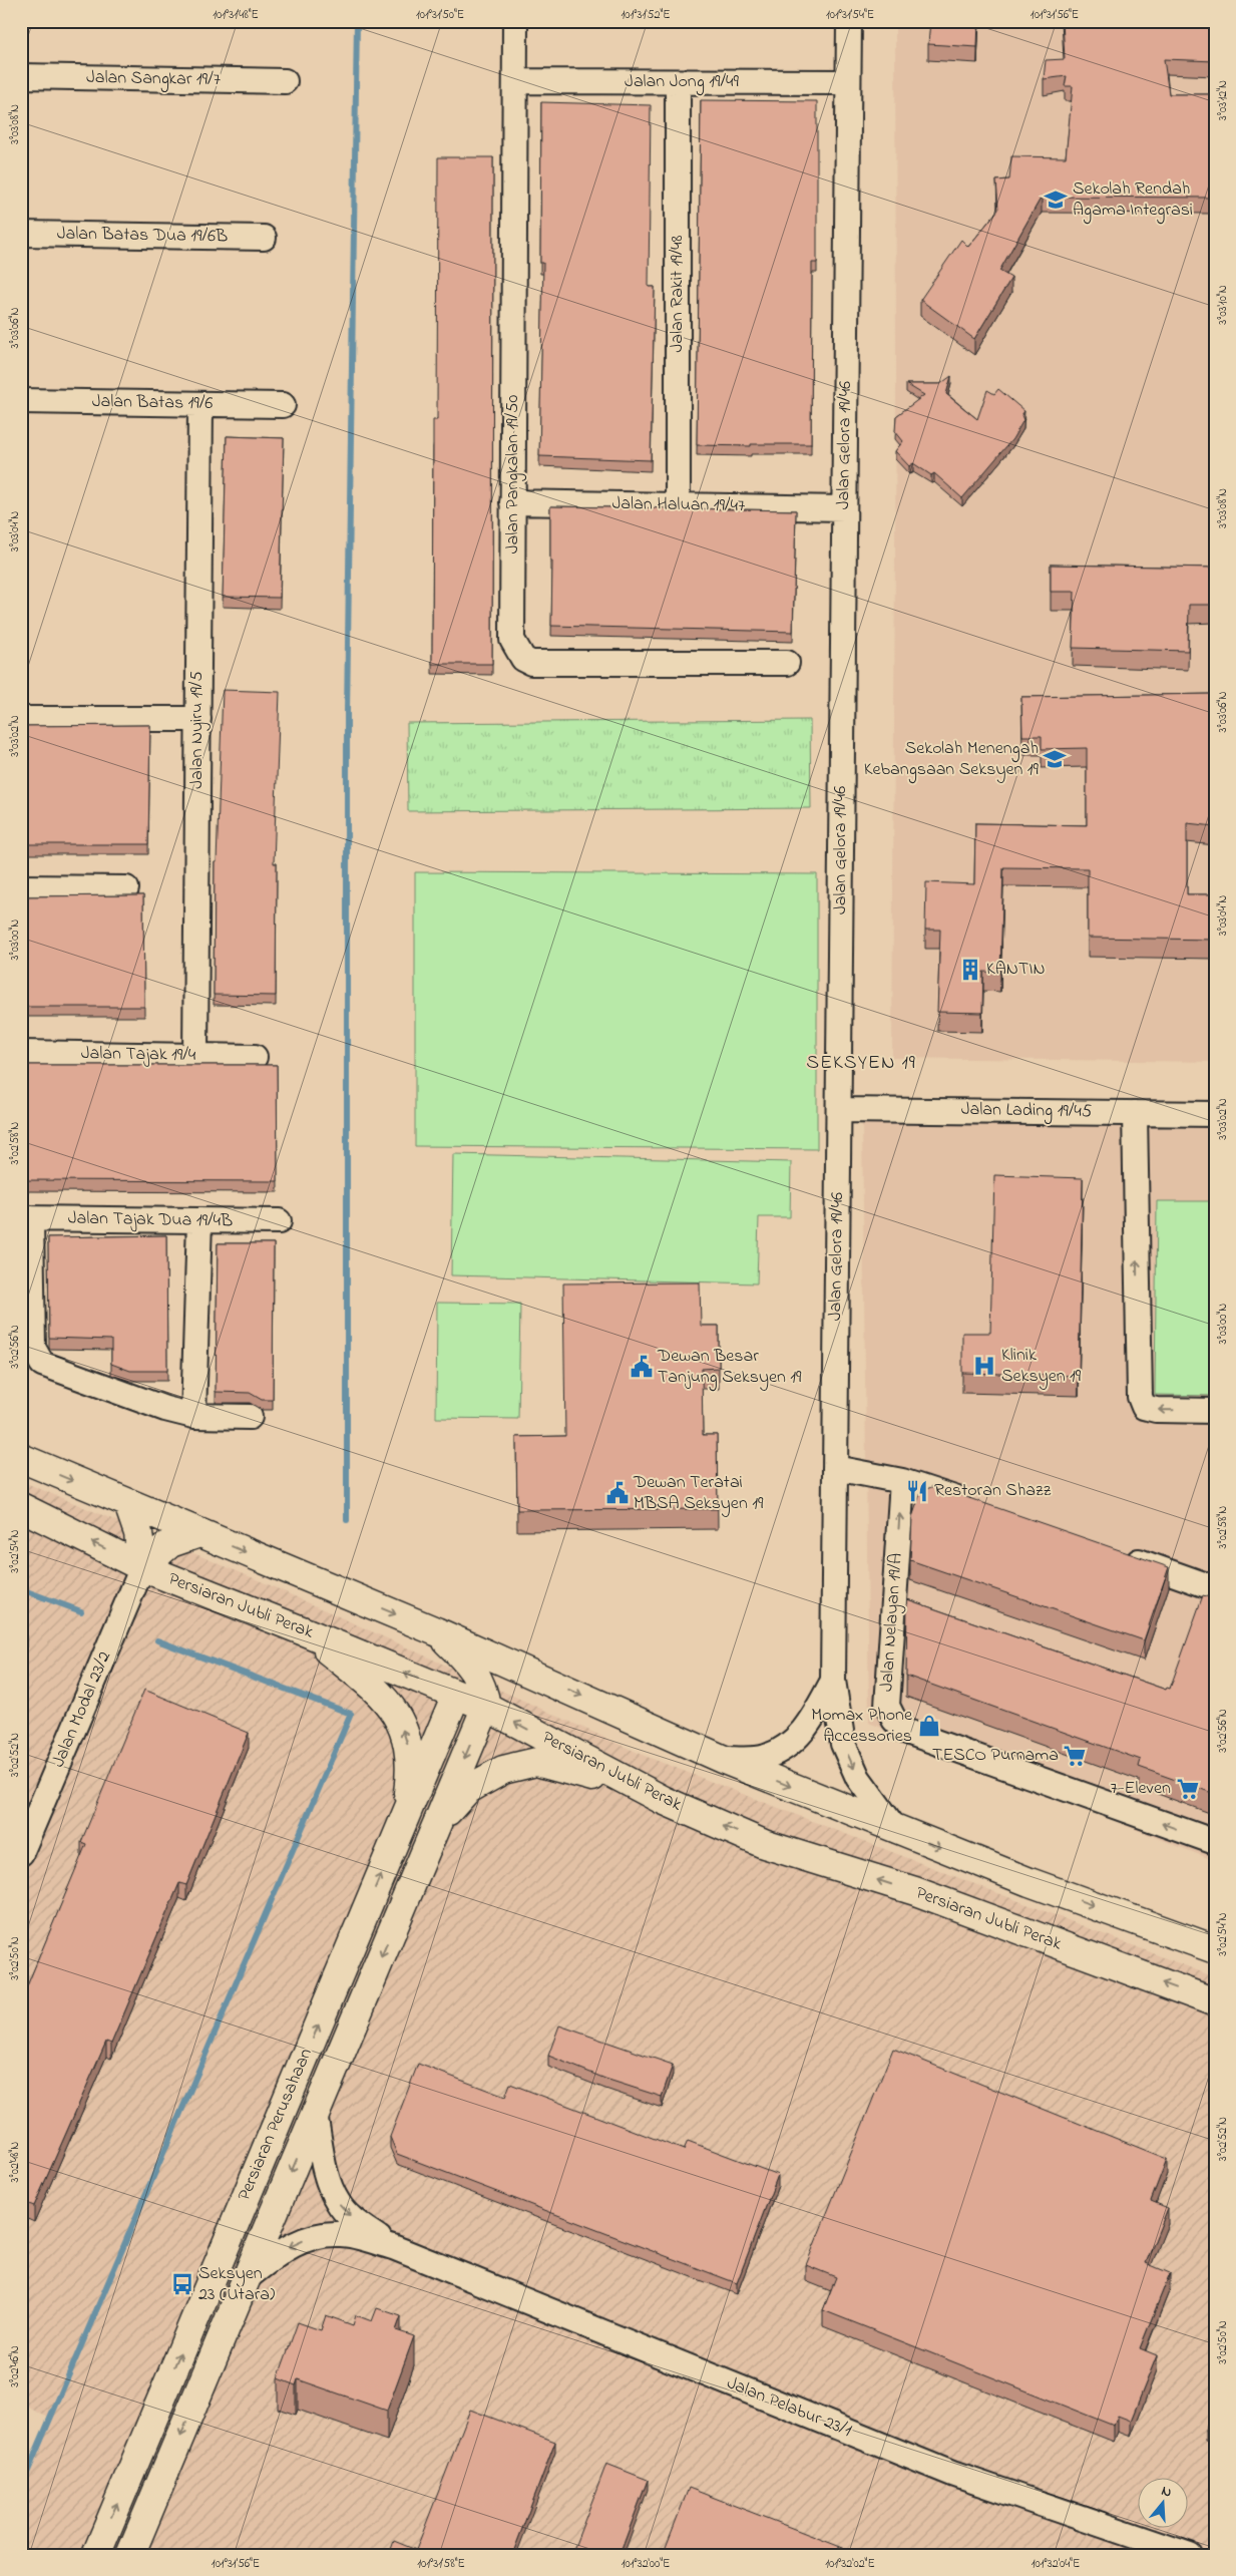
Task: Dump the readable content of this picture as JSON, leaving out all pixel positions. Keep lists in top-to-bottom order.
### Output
{
  "streets": {
    "main road": ["Persiaran Jubli Perak", "Persiaran Perusahaan"],
    "street": [
      "Jalan Sangkar 19/7",
      "Jalan Jong 19/49",
      "Jalan Batas Dua 19/6B",
      "Jalan Rakit 19/48",
      "Jalan Batas 19/6",
      "Jalan Gelora 19/46",
      "Jalan Pangkalan 19/50",
      "Jalan Haluan 19/47",
      "Jalan Nyiru 19/5",
      "Jalan Tajak 19/4",
      "Jalan Lading 19/45",
      "Jalan Tajak Dua 19/4B",
      "Jalan Nelayan 19/A",
      "Jalan Modal 23/2",
      "Jalan Pelabur 23/1"
    ]
  },
  "crossings": [
    ["Jalan Jong 19/49", "Jalan Rakit 19/48"],
    ["Jalan Jong 19/49", "Jalan Gelora 19/46"],
    ["Jalan Jong 19/49", "Jalan Pangkalan 19/50"],
    ["Jalan Rakit 19/48", "Jalan Haluan 19/47"],
    ["Jalan Batas 19/6", "Jalan Nyiru 19/5"],
    ["Jalan Gelora 19/46", "Jalan Haluan 19/47"],
    ["Jalan Gelora 19/46", "Jalan Lading 19/45"],
    ["Jalan Pangkalan 19/50", "Jalan Haluan 19/47"],
    ["Jalan Nyiru 19/5", "Jalan Tajak 19/4"],
    ["Persiaran Jubli Perak", "Jalan Modal 23/2"],
    ["Persiaran Jubli Perak", "Persiaran Perusahaan"],
    ["Persiaran Perusahaan", "Jalan Pelabur 23/1"]
  ],
  "one_way": ["Jalan Nelayan 19/A"],
  "districts": ["SEKSYEN 19"],
  "places": {
    "school or university": ["Sekolah Rendah Agama Integrasi", "Sekolah Menengah Kebangsaan Seksyen 19"],
    "building": ["KANTIN"],
    "hospital": ["Klinik Seksyen 19"],
    "public building": ["Dewan Besar Tanjung Seksyen 19", "Dewan Teratai MBSA Seksyen 19"],
    "restaurant": ["Restoran Shazz"],
    "shop": ["Momax Phone Accessories"],
    "supermarket": ["TESCO Purnama", "7-Eleven"],
    "bus stop": ["Seksyen 23 (Utara)"]
  },
  "north": "top",
  "coordinates": [
    "101°31'48\"E",
    "101°31'50\"E",
    "101°31'52\"E",
    "101°31'54\"E",
    "101°31'56\"E",
    "3°03'12\"N",
    "3°03'08\"N",
    "3°03'10\"N",
    "3°03'06\"N",
    "3°03'04\"N",
    "3°03'02\"N",
    "3°03'00\"N",
    "3°02'58\"N",
    "3°02'56\"N",
    "3°02'54\"N",
    "3°02'52\"N",
    "3°02'50\"N",
    "3°02'48\"N",
    "3°02'46\"N",
    "101°31'58\"E",
    "101°32'00\"E",
    "101°32'02\"E",
    "101°32'04\"E"
  ]
}
